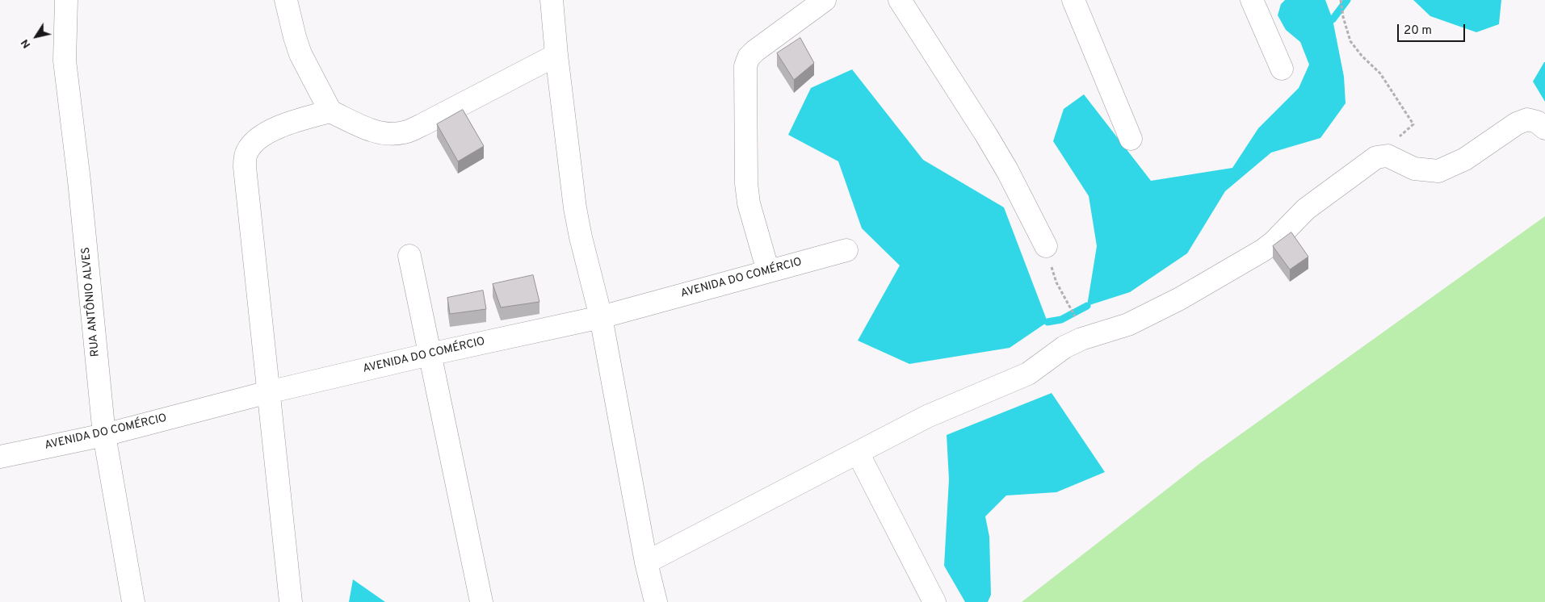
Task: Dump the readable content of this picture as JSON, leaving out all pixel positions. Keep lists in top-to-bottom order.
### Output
{
  "streets": {
    "street": ["AVENIDA DO COMÉRCIO", "RUA ANTÔNIO ALVES"]
  },
  "crossings": [
    ["AVENIDA DO COMÉRCIO", "RUA ANTÔNIO ALVES"]
  ],
  "scale_bar": "20 m",
  "north": "bottom left"
}
